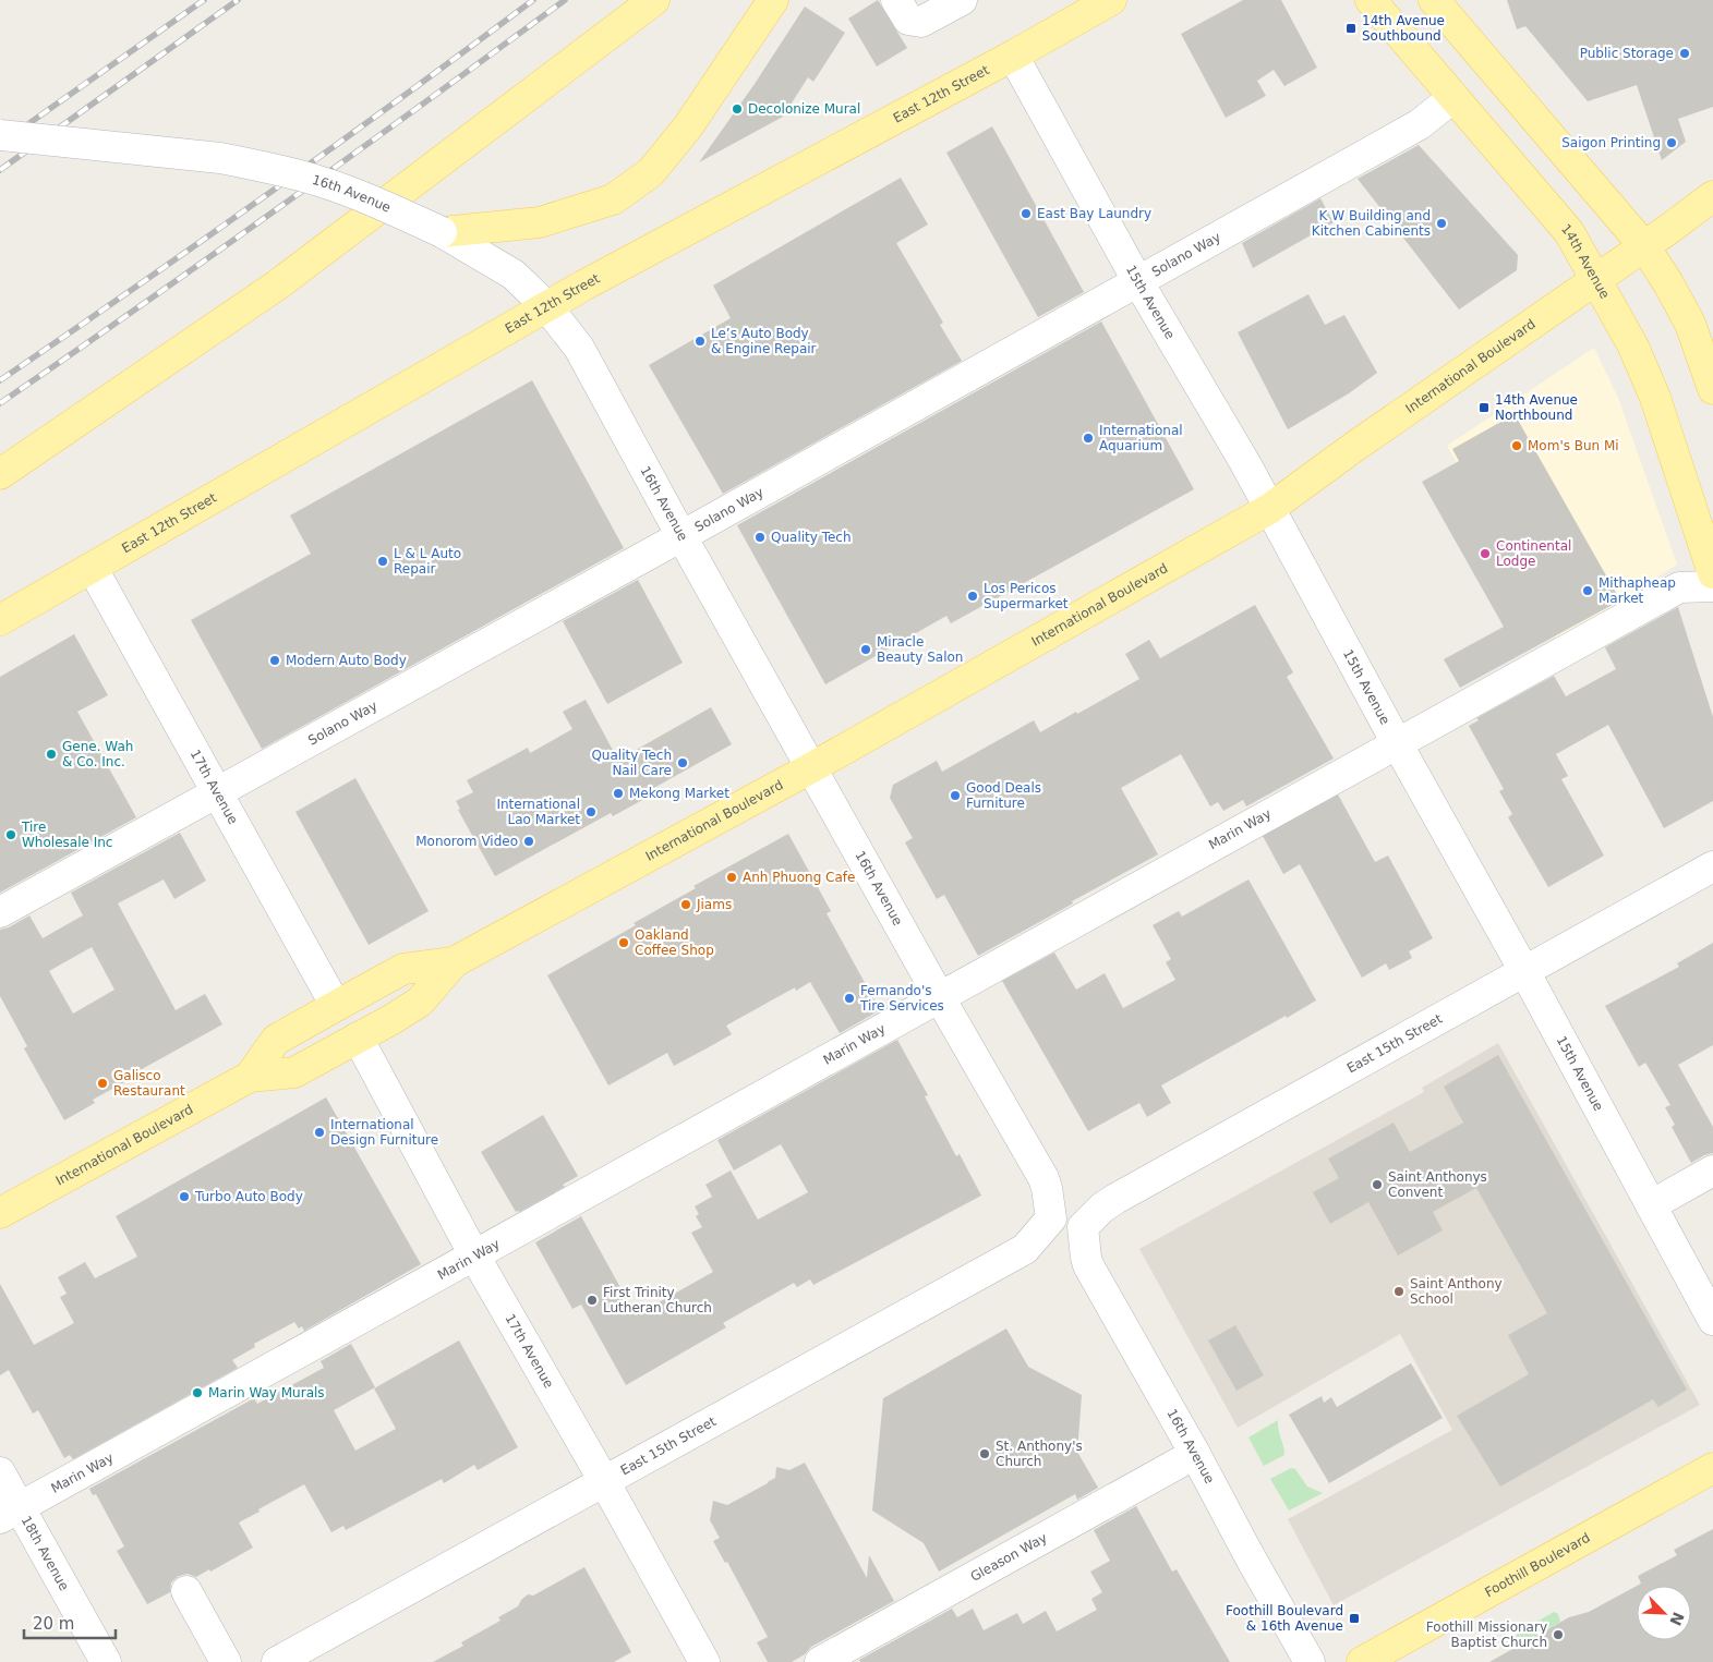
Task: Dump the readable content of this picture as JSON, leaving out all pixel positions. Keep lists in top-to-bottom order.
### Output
{
  "streets": {
    "main road": [
      "East 12th Street",
      "14th Avenue",
      "International Boulevard",
      "Foothill Boulevard"
    ],
    "street": [
      "16th Avenue",
      "Solano Way",
      "15th Avenue",
      "17th Avenue",
      "Marin Way",
      "East 15th Street",
      "18th Avenue",
      "Gleason Way"
    ]
  },
  "crossings": [
    ["East 12th Street", "16th Avenue"],
    ["East 12th Street", "15th Avenue"],
    ["East 12th Street", "17th Avenue"],
    ["16th Avenue", "Solano Way"],
    ["16th Avenue", "International Boulevard"],
    ["16th Avenue", "Marin Way"],
    ["16th Avenue", "East 15th Street"],
    ["16th Avenue", "Gleason Way"],
    ["Solano Way", "14th Avenue"],
    ["Solano Way", "15th Avenue"],
    ["Solano Way", "17th Avenue"],
    ["14th Avenue", "International Boulevard"],
    ["15th Avenue", "International Boulevard"],
    ["15th Avenue", "Marin Way"],
    ["15th Avenue", "East 15th Street"],
    ["International Boulevard", "17th Avenue"],
    ["17th Avenue", "Marin Way"],
    ["17th Avenue", "East 15th Street"],
    ["Marin Way", "18th Avenue"]
  ],
  "places": {
    "transit": ["14th Avenue Southbound", "14th Avenue Northbound", "Foothill Boulevard & 16th Avenue"],
    "other": [
      "Public Storage",
      "Decolonize Mural",
      "Saigon Printing",
      "East Bay Laundry",
      "K W Building and Kitchen Cabinents",
      "Le’s Auto Body & Engine Repair",
      "International Aquarium",
      "Mom's Bun Mi",
      "Quality Tech",
      "Continental Lodge",
      "L & L Auto Repair",
      "Mithapheap Market",
      "Los Pericos Supermarket",
      "Miracle Beauty Salon",
      "Modern Auto Body",
      "Gene. Wah & Co. Inc.",
      "Quality Tech Nail Care",
      "Mekong Market",
      "Good Deals Furniture",
      "International Lao Market",
      "Tire Wholesale Inc",
      "Monorom Video",
      "Anh Phuong Cafe",
      "Jiams",
      "Oakland Coffee Shop",
      "Fernando's Tire Services",
      "Galisco Restaurant",
      "International Design Furniture",
      "Saint Anthonys Convent",
      "Turbo Auto Body",
      "Saint Anthony School",
      "First Trinity Lutheran Church",
      "Marin Way Murals",
      "St. Anthony's Church",
      "Foothill Missionary Baptist Church"
    ]
  },
  "scale_bar": "20 m",
  "north": "bottom right"
}
